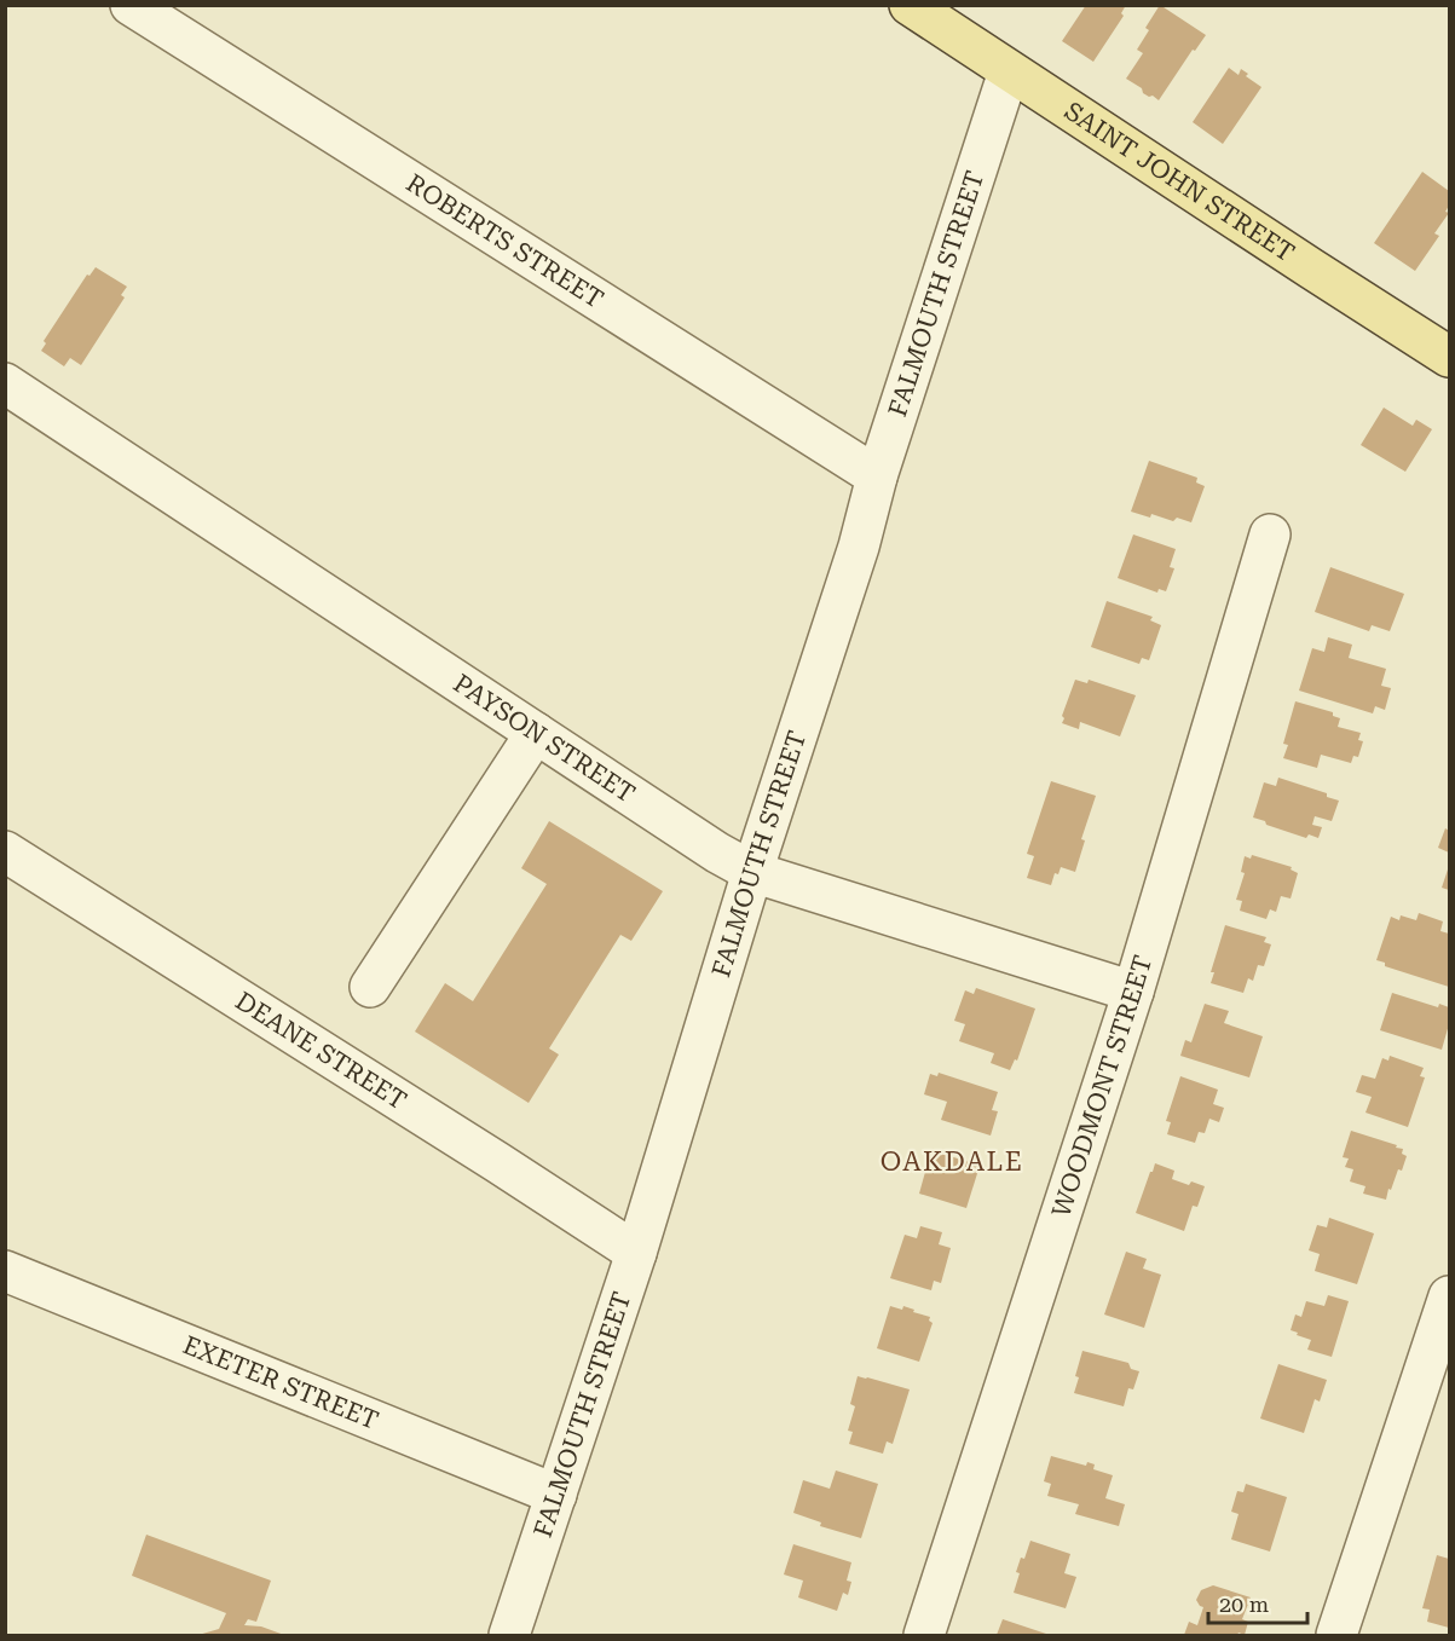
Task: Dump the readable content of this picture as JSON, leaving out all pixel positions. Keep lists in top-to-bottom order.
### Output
{
  "streets": {
    "main road": ["SAINT JOHN STREET"],
    "street": [
      "ROBERTS STREET",
      "FALMOUTH STREET",
      "PAYSON STREET",
      "DEANE STREET",
      "WOODMONT STREET",
      "EXETER STREET"
    ]
  },
  "crossings": [
    ["SAINT JOHN STREET", "FALMOUTH STREET"],
    ["ROBERTS STREET", "FALMOUTH STREET"],
    ["FALMOUTH STREET", "PAYSON STREET"],
    ["FALMOUTH STREET", "DEANE STREET"],
    ["FALMOUTH STREET", "EXETER STREET"],
    ["PAYSON STREET", "WOODMONT STREET"]
  ],
  "districts": ["OAKDALE"],
  "scale_bar": "20 m"
}
